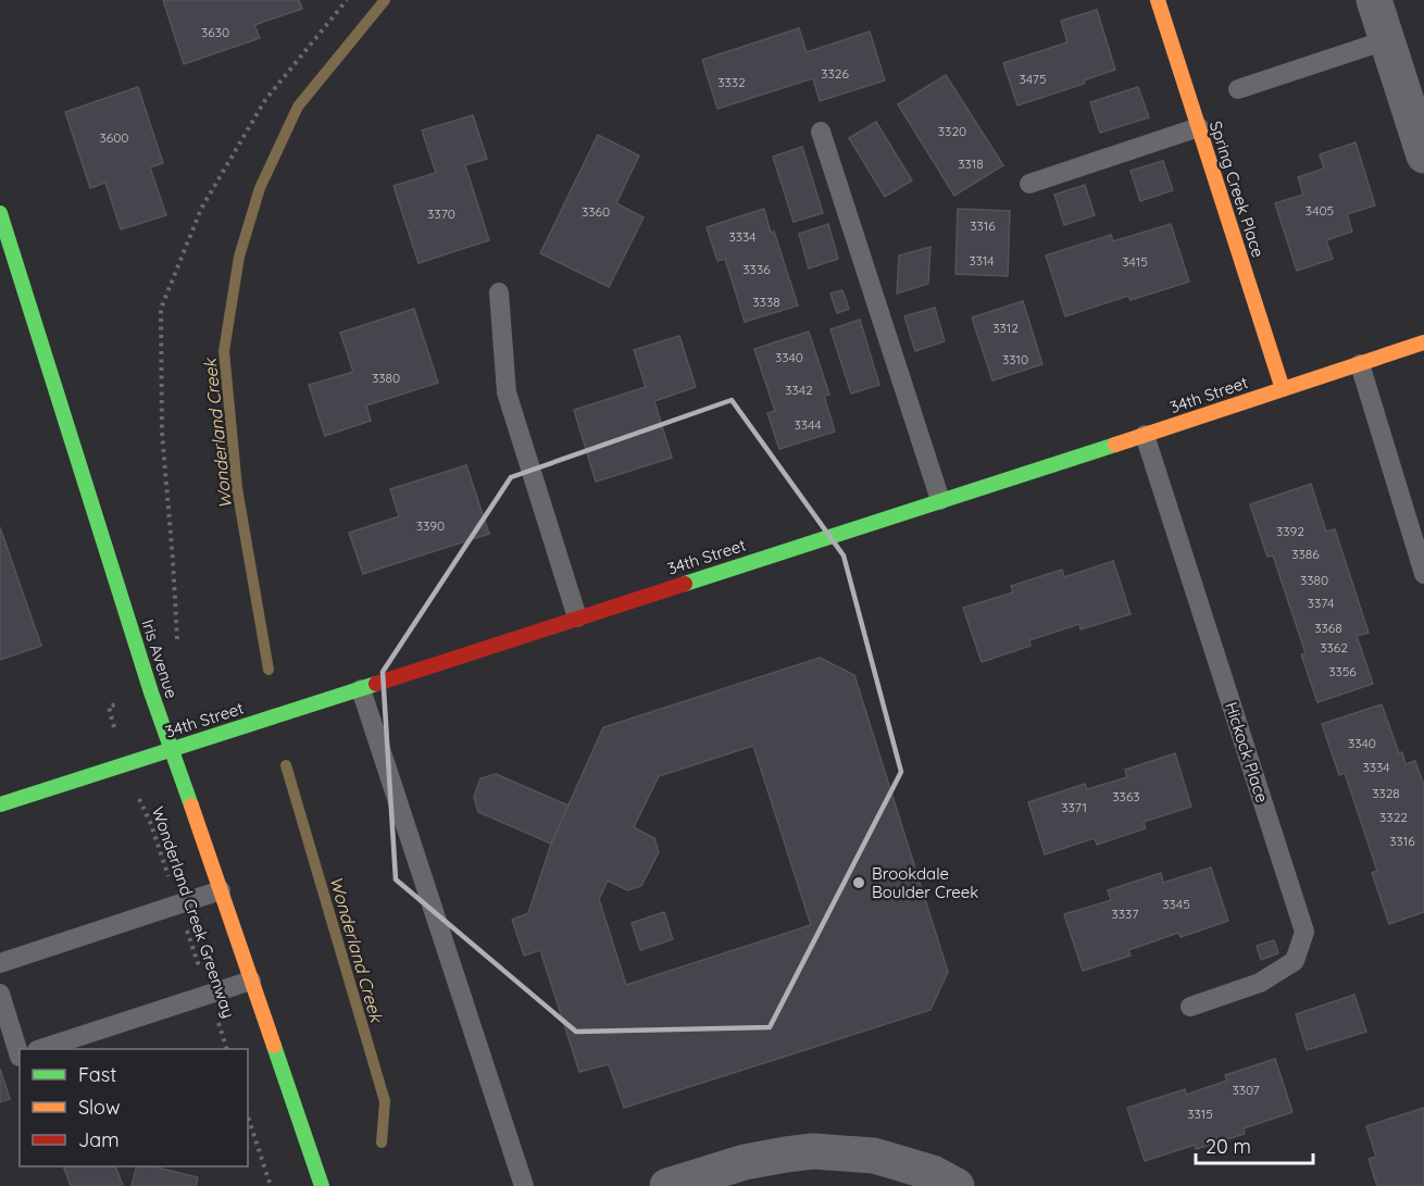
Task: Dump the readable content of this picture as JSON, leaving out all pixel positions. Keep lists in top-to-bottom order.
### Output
{
  "streets": {
    "street": ["Spring Creek Place", "34th Street", "Iris Avenue"],
    "lane": ["Hickock Place"],
    "path": ["Wonderland Creek Greenway"]
  },
  "crossings": [
    ["Spring Creek Place", "34th Street"],
    ["34th Street", "Iris Avenue"],
    ["34th Street", "Hickock Place"],
    ["34th Street", "Wonderland Creek Greenway"],
    ["Iris Avenue", "Wonderland Creek Greenway"]
  ],
  "water": ["Wonderland Creek"],
  "places": ["Brookdale Boulder Creek"],
  "house_numbers": [
    "3630",
    "3326",
    "3475",
    "3332",
    "3320",
    "3600",
    "3318",
    "3405",
    "3360",
    "3370",
    "3316",
    "3334",
    "3314",
    "3415",
    "3336",
    "3338",
    "3312",
    "3340",
    "3310",
    "3380",
    "3342",
    "3344",
    "3390",
    "3392",
    "3386",
    "3380",
    "3374",
    "3368",
    "3362",
    "3356",
    "3340",
    "3334",
    "3328",
    "3363",
    "3371",
    "3322",
    "3316",
    "3345",
    "3337",
    "3307",
    "3315"
  ],
  "legend": ["Fast", "Slow", "Jam"],
  "scale_bar": "20 m"
}
